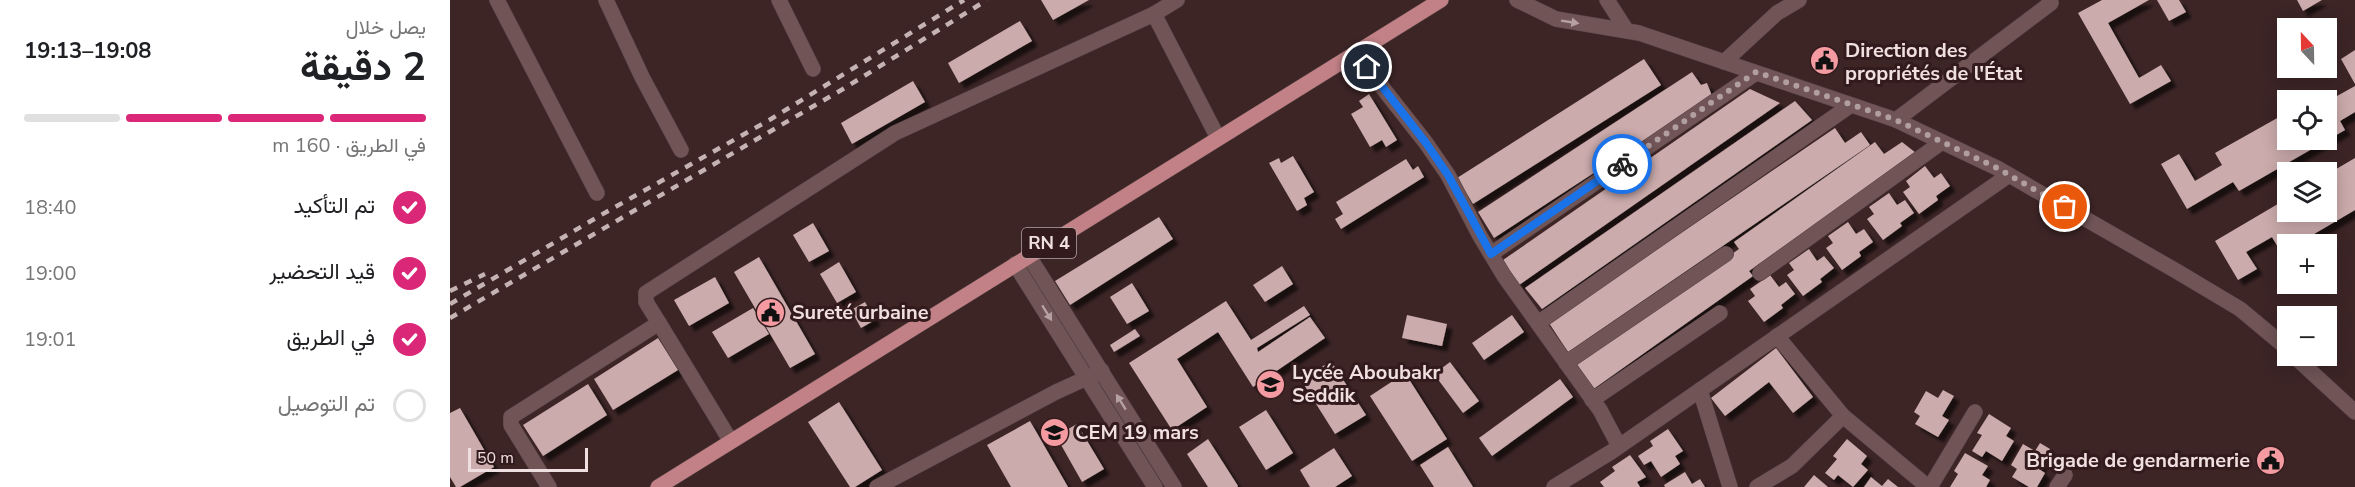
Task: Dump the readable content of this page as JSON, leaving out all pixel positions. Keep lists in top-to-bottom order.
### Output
{
  "streets": {
    "main road": ["RN 4"]
  },
  "places": {
    "public building": ["Direction des propriétés de l'État", "Sureté urbaine", "Brigade de gendarmerie"],
    "school or university": ["Lycée Aboubakr Seddik", "CEM 19 mars"]
  },
  "scale_bar": "50 m",
  "north": "top",
  "page": {
    "heading": ["2 دقيقة", "يصل خلال", "19:08–19:13"],
    "map_buttons": ["+", "−"],
    "bar": "في الطريق · 160 m",
    "list": [
      ["تم التأكيد", "18:40"],
      ["قيد التحضير", "19:00"],
      ["في الطريق", "19:01"],
      "تم التوصيل"
    ],
    "scale": "50 m"
  }
}
